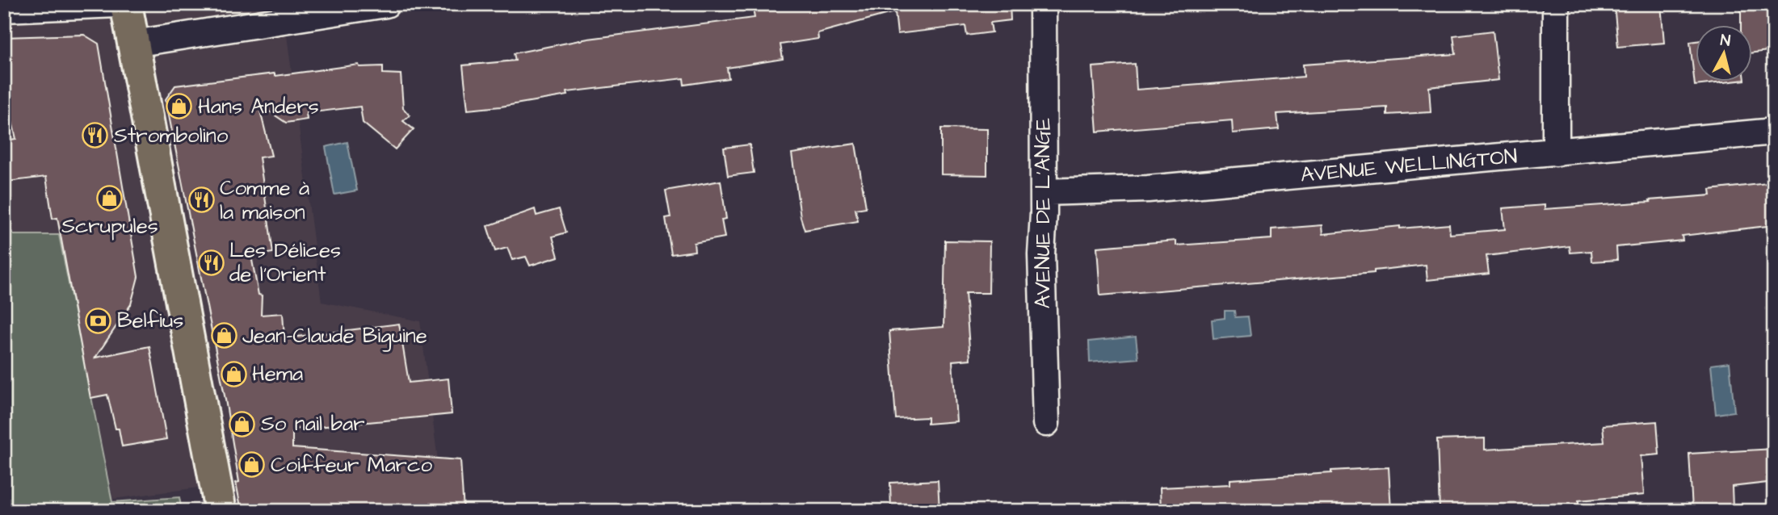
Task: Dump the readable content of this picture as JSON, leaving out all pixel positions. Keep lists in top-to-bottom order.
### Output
{
  "streets": {
    "street": ["AVENUE WELLINGTON", "AVENUE DE L'ANGE"]
  },
  "crossings": [
    ["AVENUE WELLINGTON", "AVENUE DE L'ANGE"]
  ],
  "places": {
    "shop": [
      "Hans Anders",
      "Scrupules",
      "Jean-Claude Biguine",
      "Hema",
      "So nail bar",
      "Coiffeur Marco"
    ],
    "restaurant": ["Strombolino", "Comme à la maison", "Les Délices de l'Orient"],
    "bank": ["Belfius"]
  },
  "north": "top"
}
